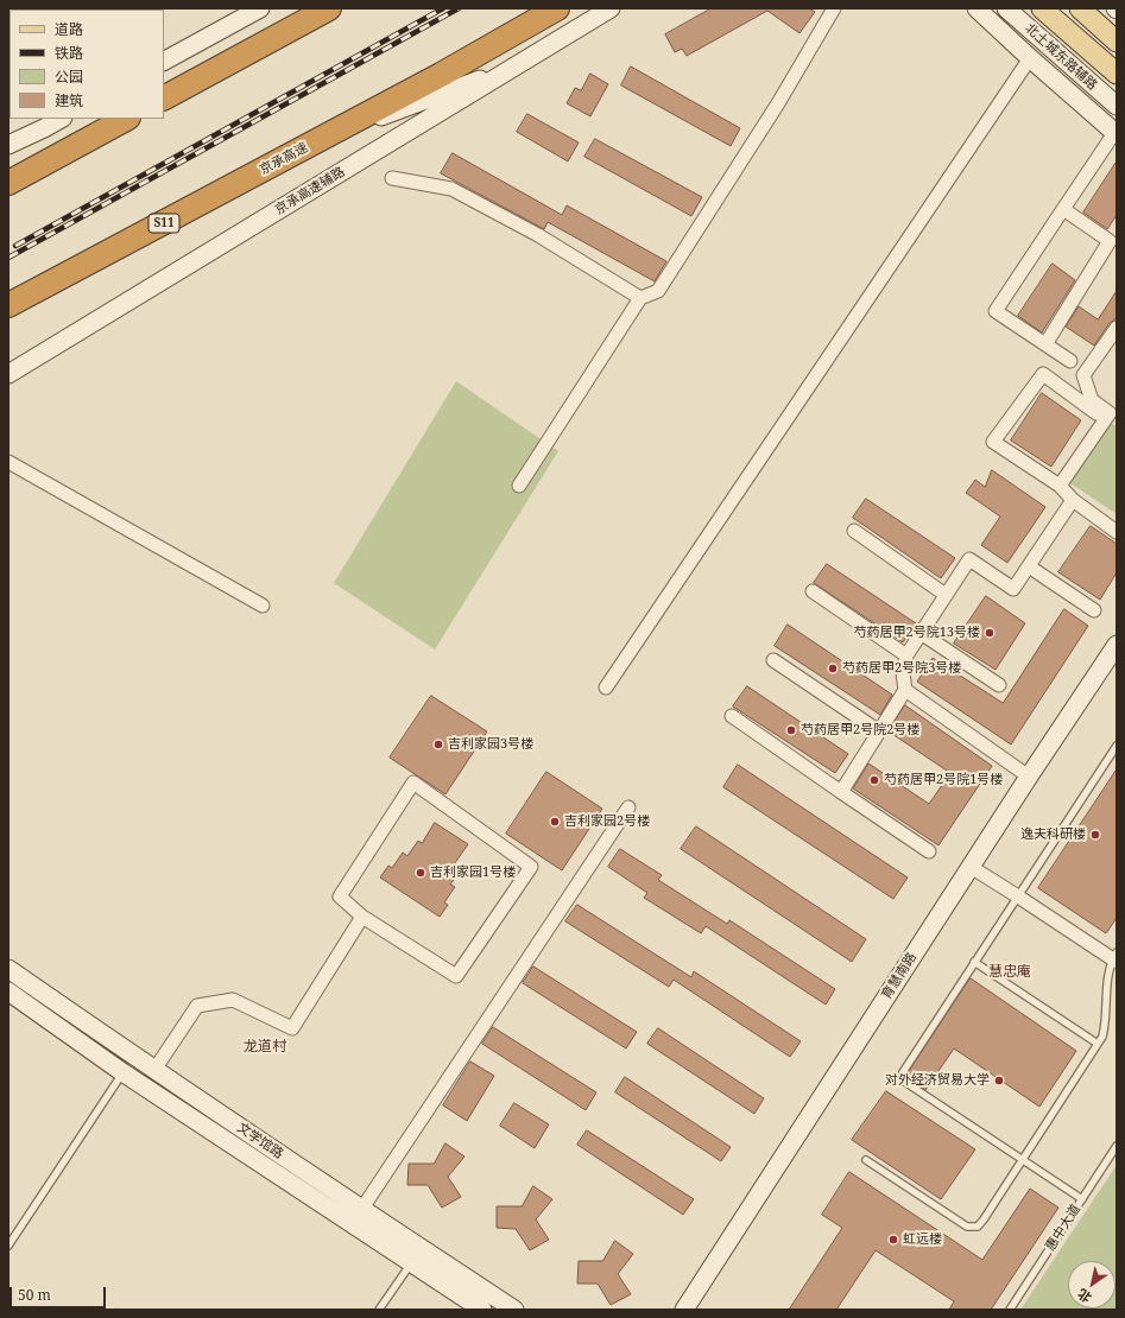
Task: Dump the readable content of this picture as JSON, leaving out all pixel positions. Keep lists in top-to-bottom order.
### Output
{
  "streets": {
    "highway": ["京承高速", "S11"],
    "street": [
      "北土城东路辅路",
      "京承高速辅路",
      "育慧南路",
      "文学馆路"
    ],
    "lane": ["惠中大道"]
  },
  "districts": ["慧忠庵", "龙道村"],
  "places": [
    "芍药居甲2号院13号楼",
    "芍药居甲2号院3号楼",
    "芍药居甲2号院2号楼",
    "吉利家园3号楼",
    "芍药居甲2号院1号楼",
    "吉利家园2号楼",
    "逸夫科研楼",
    "吉利家园1号楼",
    "对外经济贸易大学",
    "虹远楼"
  ],
  "legend": [
    "道路",
    "铁路",
    "公园",
    "建筑"
  ],
  "scale_bar": "50 m",
  "north": "bottom left"
}
